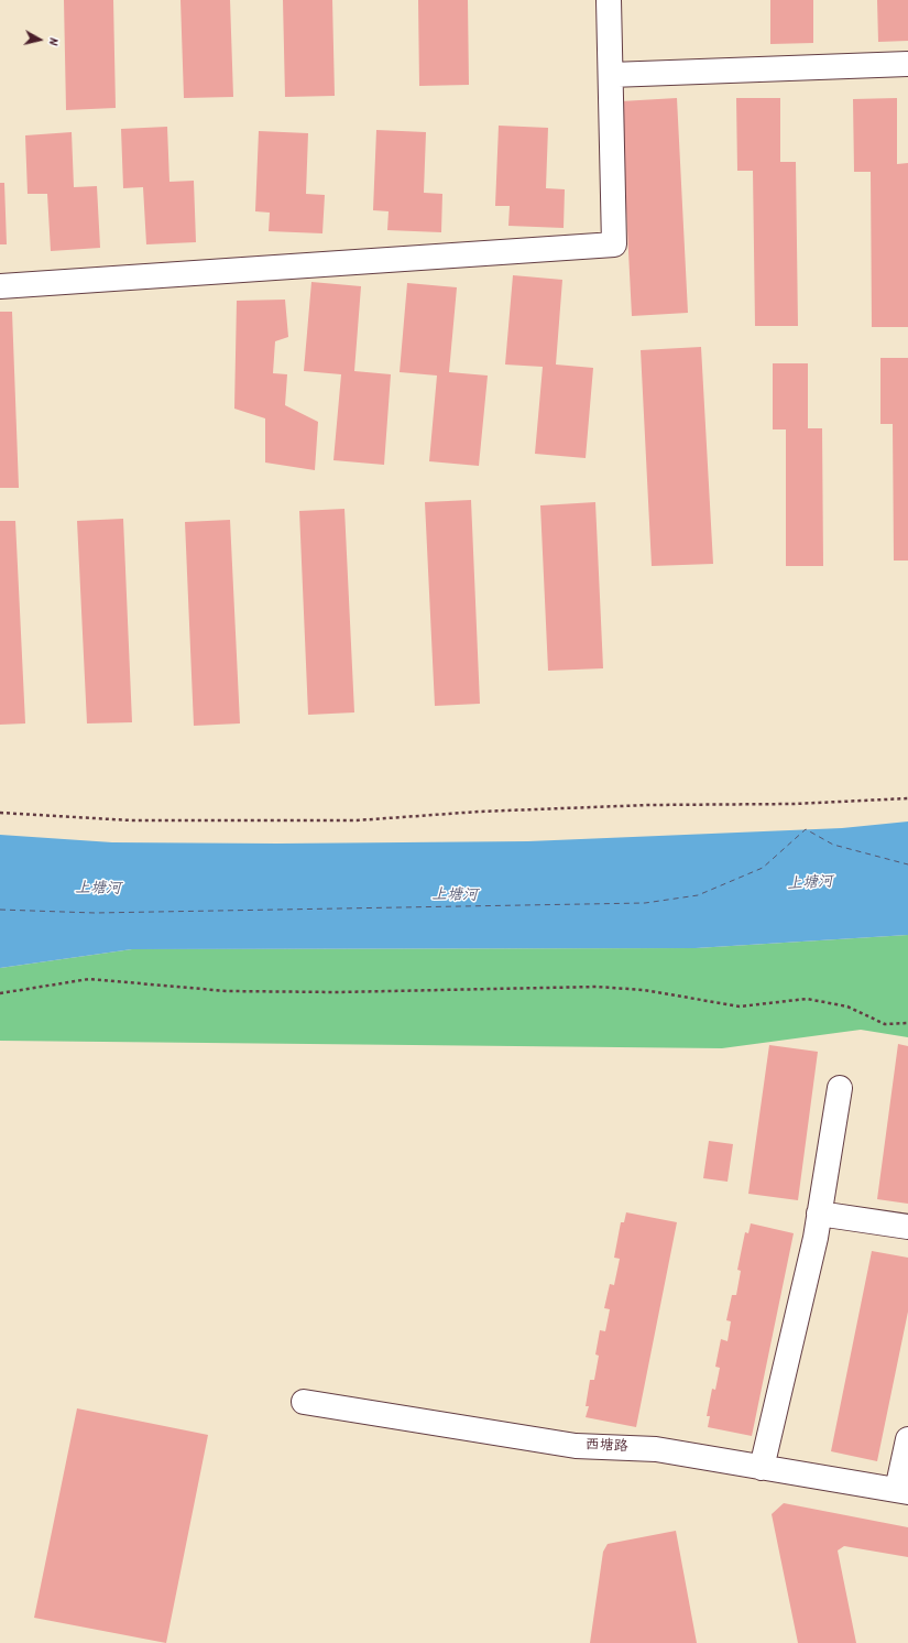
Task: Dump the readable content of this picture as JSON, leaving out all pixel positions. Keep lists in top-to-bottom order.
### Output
{
  "streets": {
    "street": ["西塘路"]
  },
  "water": ["上塘河"],
  "north": "right"
}
